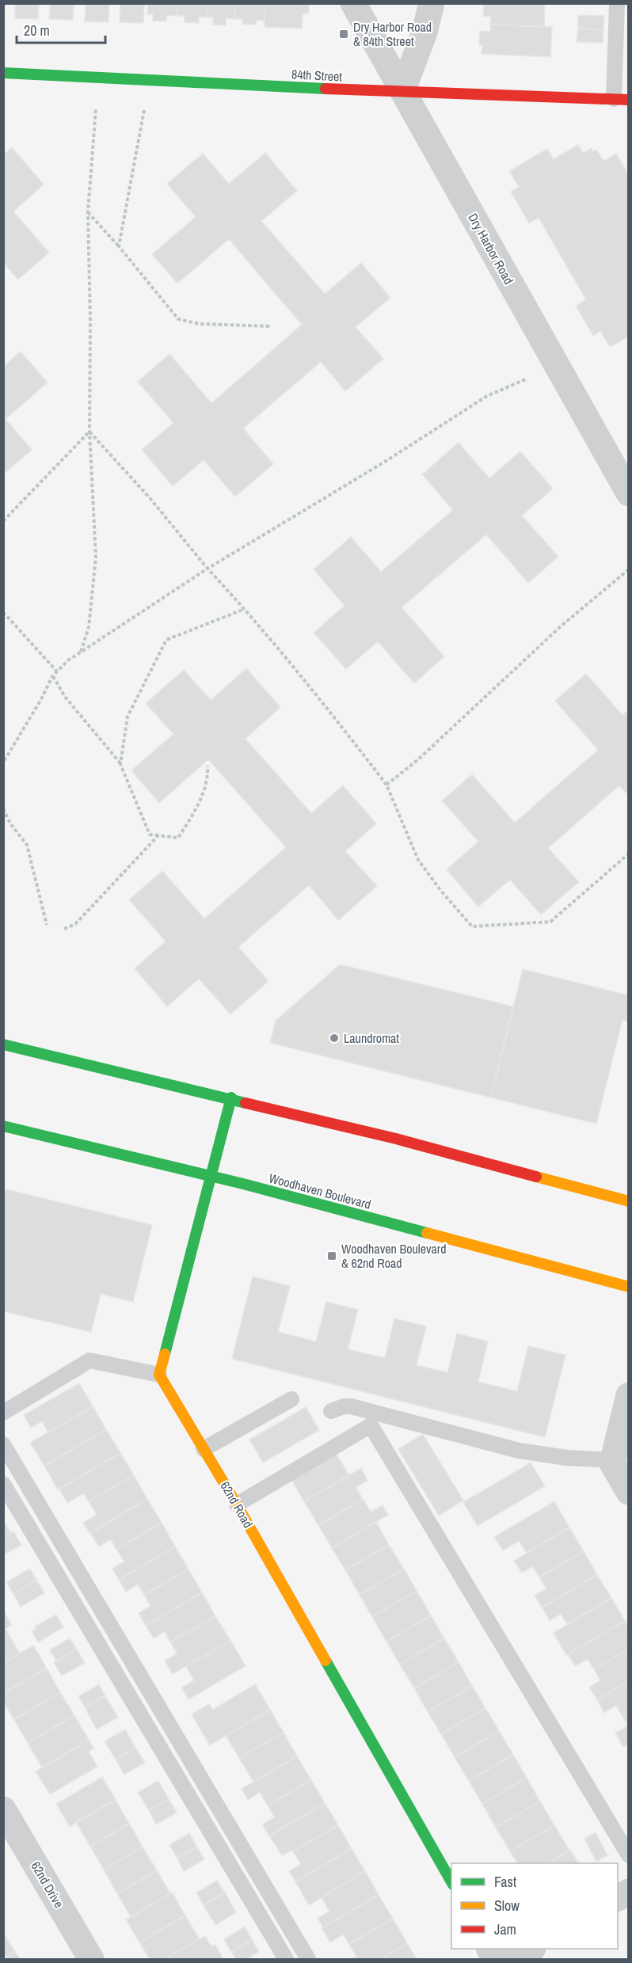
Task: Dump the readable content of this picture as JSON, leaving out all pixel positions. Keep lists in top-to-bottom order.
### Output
{
  "streets": {
    "street": [
      "84th Street",
      "Dry Harbor Road",
      "Woodhaven Boulevard",
      "62nd Road",
      "62nd Drive"
    ]
  },
  "crossings": [
    ["84th Street", "Dry Harbor Road"]
  ],
  "places": {
    "transit": ["Dry Harbor Road & 84th Street", "Woodhaven Boulevard & 62nd Road"],
    "other": ["Laundromat"]
  },
  "legend": ["Fast", "Slow", "Jam"],
  "scale_bar": "20 m"
}
